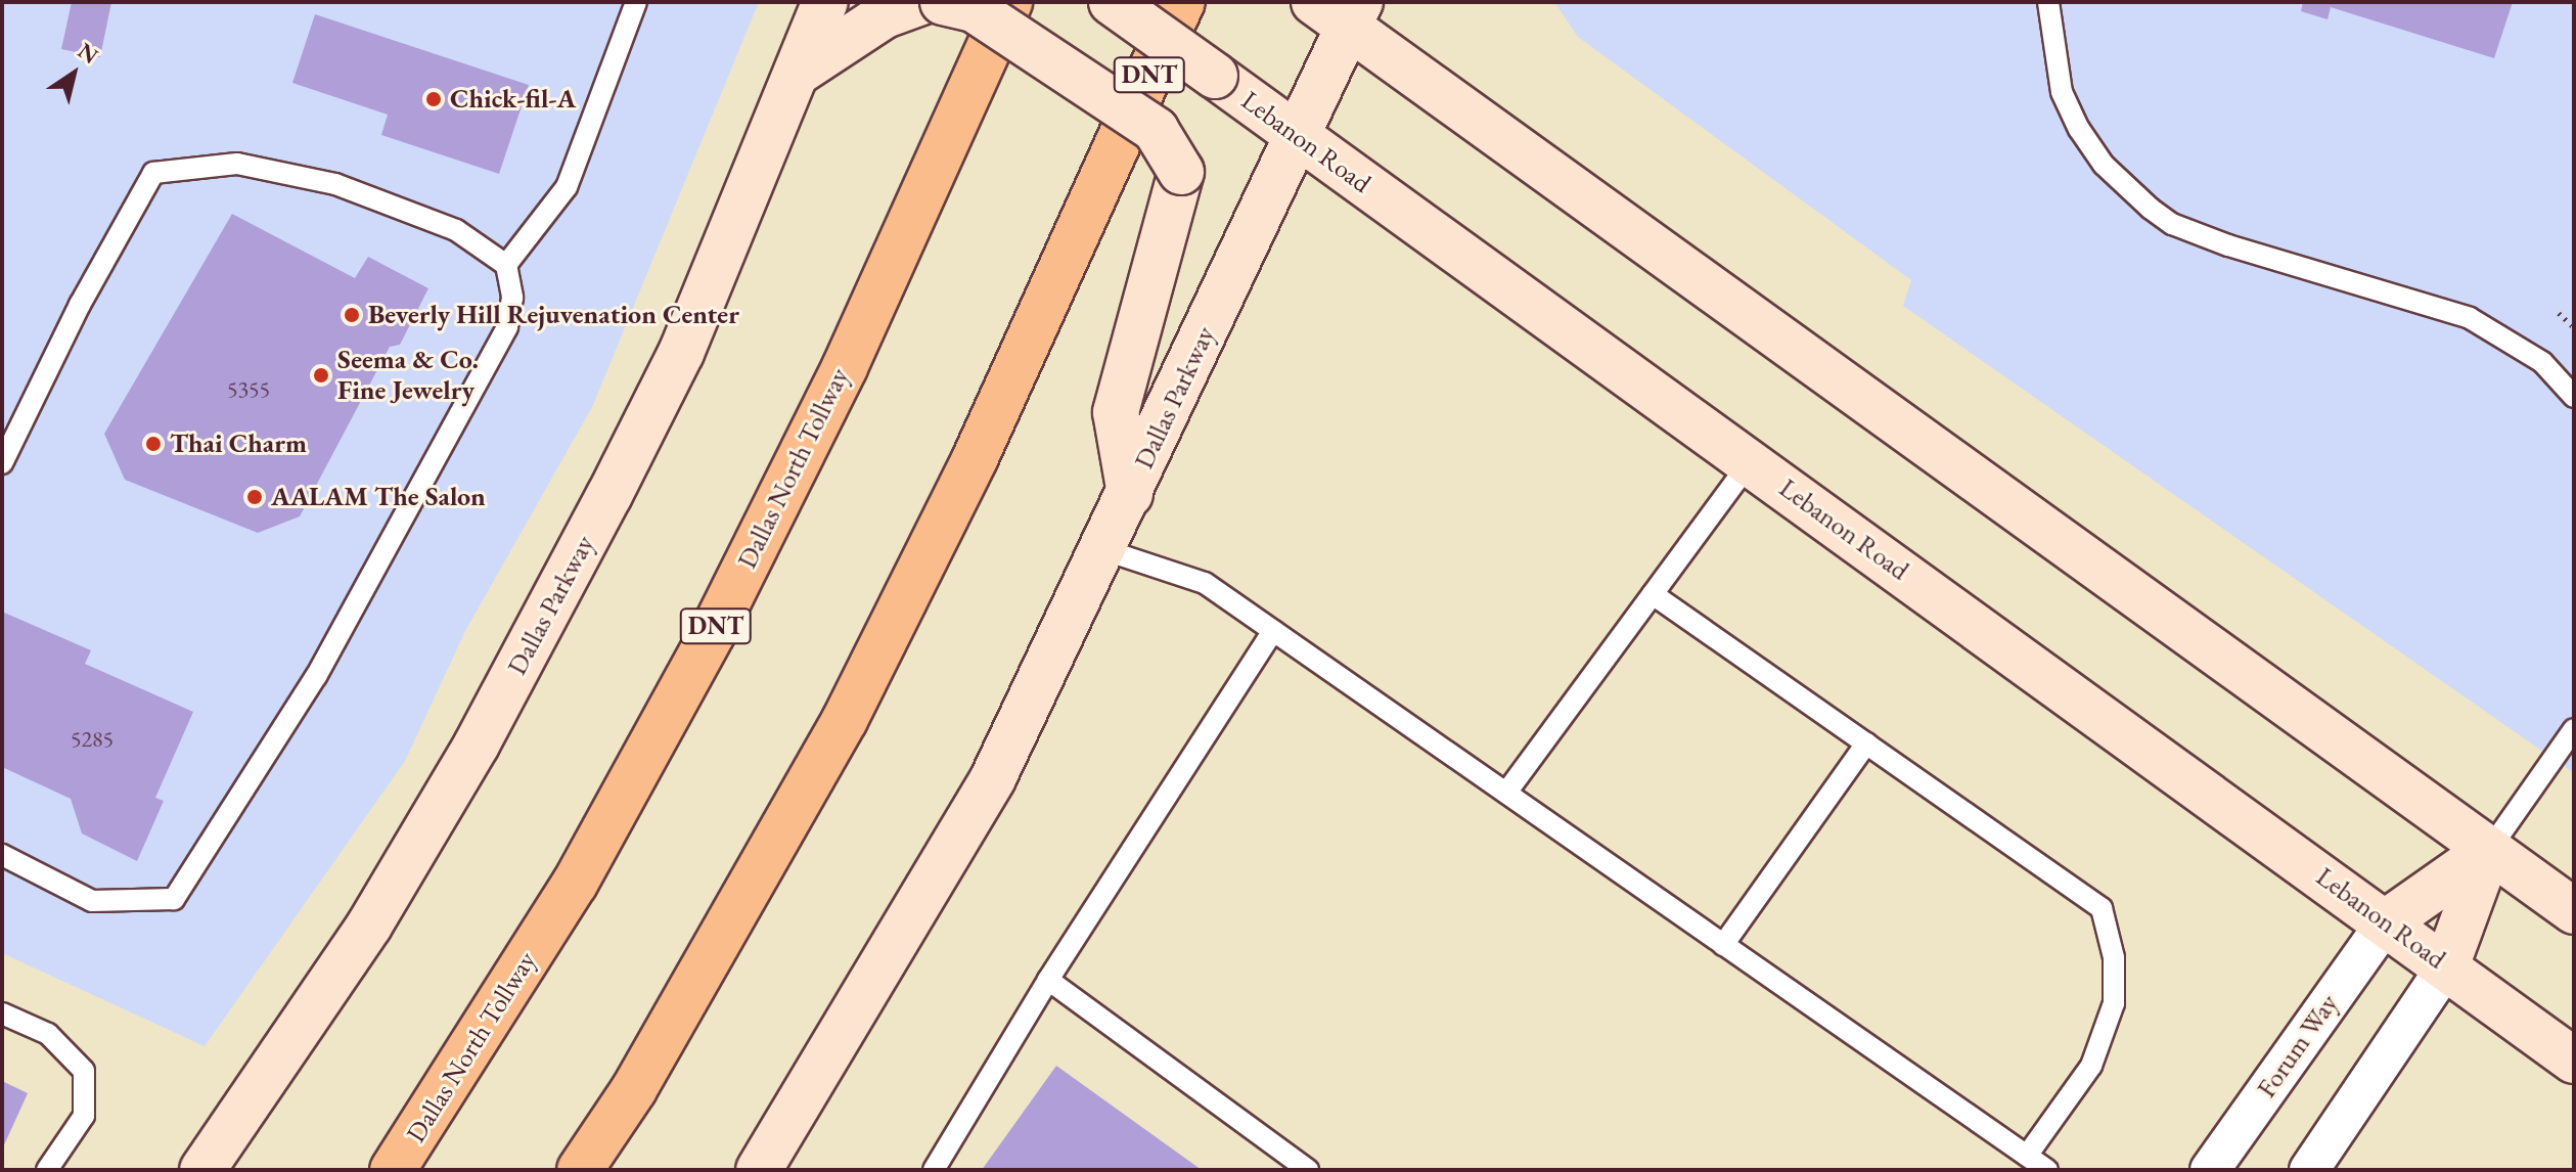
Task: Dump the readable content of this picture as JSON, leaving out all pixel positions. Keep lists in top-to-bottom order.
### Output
{
  "streets": {
    "highway": ["DNT", "Dallas North Tollway"],
    "main road": ["Lebanon Road", "Dallas Parkway"],
    "street": ["Forum Way"]
  },
  "crossings": [
    ["Lebanon Road", "Dallas Parkway"],
    ["Lebanon Road", "Forum Way"]
  ],
  "places": [
    "Chick-fil-A",
    "Beverly Hill Rejuvenation Center",
    "Seema & Co. Fine Jewelry",
    "Thai Charm",
    "AALAM The Salon"
  ],
  "house_numbers": ["5355", "5285"],
  "north": "top right"
}
